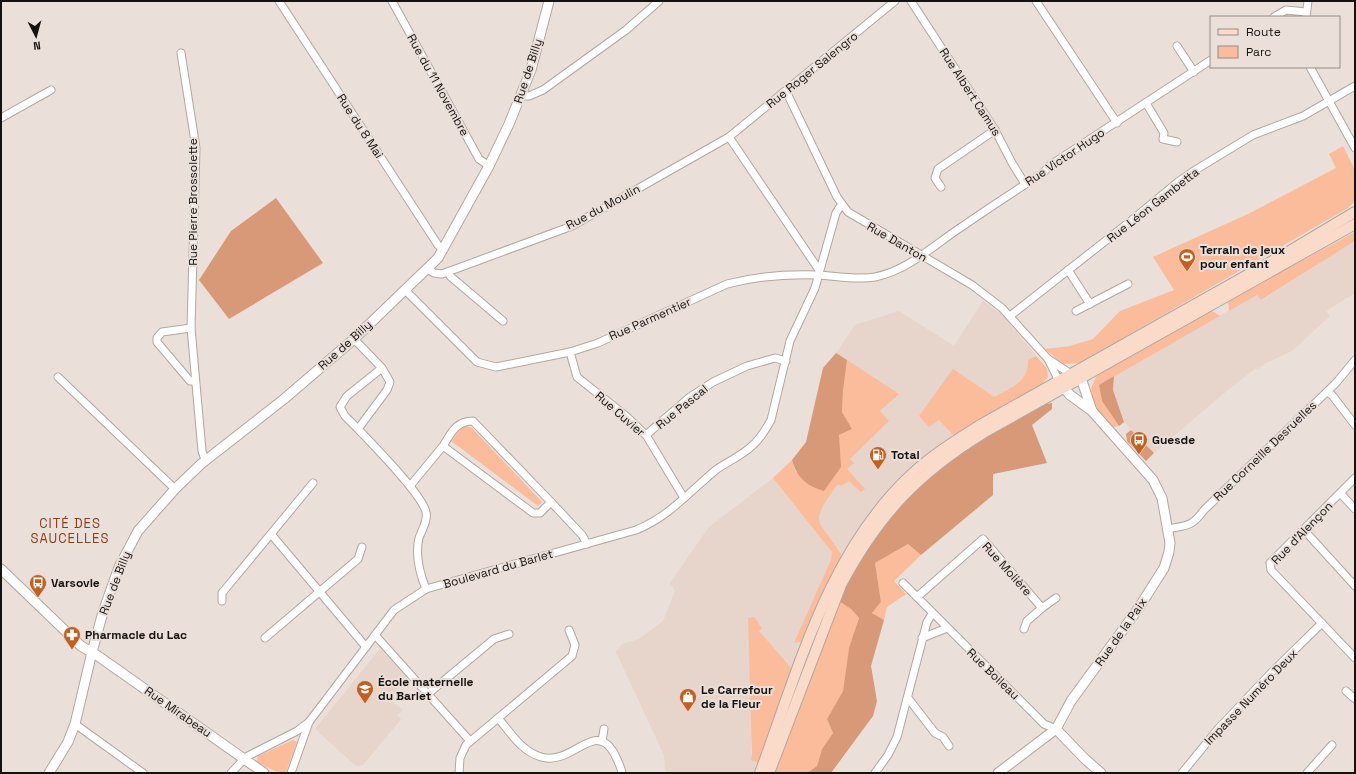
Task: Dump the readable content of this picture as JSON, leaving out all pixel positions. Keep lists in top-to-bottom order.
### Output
{
  "streets": {
    "street": [
      "Rue Roger Salengro",
      "Rue de Billy",
      "Rue du 11 Novembre",
      "Rue Albert Camus",
      "Rue du 8 Mai",
      "Rue Victor Hugo",
      "Rue Pierre Brossolette",
      "Rue Léon Gambetta",
      "Rue du Moulin",
      "Rue Danton",
      "Rue Parmentier",
      "Rue Pascal",
      "Rue Cuvier",
      "Rue Corneille Desruelles",
      "Rue d'Alençon",
      "Boulevard du Barlet",
      "Rue Molière",
      "Rue de la Paix",
      "Rue Boileau",
      "Impasse Numéro Deux",
      "Rue Mirabeau"
    ]
  },
  "crossings": [
    ["Rue Roger Salengro", "Rue du Moulin"],
    ["Rue Roger Salengro", "Rue Danton"],
    ["Rue de Billy", "Rue du 11 Novembre"],
    ["Rue de Billy", "Rue du 8 Mai"],
    ["Rue de Billy", "Rue Pierre Brossolette"],
    ["Rue de Billy", "Rue du Moulin"],
    ["Rue de Billy", "Rue Parmentier"],
    ["Rue de Billy", "Rue Mirabeau"],
    ["Rue Albert Camus", "Rue Victor Hugo"],
    ["Rue Victor Hugo", "Rue Danton"],
    ["Rue Victor Hugo", "Rue Parmentier"],
    ["Rue Léon Gambetta", "Rue Danton"],
    ["Rue Danton", "Rue Parmentier"],
    ["Rue Danton", "Boulevard du Barlet"],
    ["Rue Parmentier", "Rue Cuvier"],
    ["Rue Parmentier", "Boulevard du Barlet"],
    ["Rue Pascal", "Rue Cuvier"],
    ["Rue Pascal", "Boulevard du Barlet"],
    ["Rue Cuvier", "Boulevard du Barlet"],
    ["Rue Corneille Desruelles", "Rue de la Paix"],
    ["Rue d'Alençon", "Impasse Numéro Deux"],
    ["Boulevard du Barlet", "Rue Mirabeau"],
    ["Rue de la Paix", "Rue Boileau"]
  ],
  "districts": ["CITÉ DES SAUCELLES"],
  "places": {
    "sports": ["Terrain de jeux pour enfant"],
    "bus stop": ["Guesde", "Varsovie"],
    "fuel station": ["Total"],
    "pharmacy": ["Pharmacie du Lac"],
    "school or university": ["École maternelle du Barlet"],
    "shop": ["Le Carrefour de la Fleur"]
  },
  "legend": ["Route", "Parc"],
  "north": "bottom"
}
